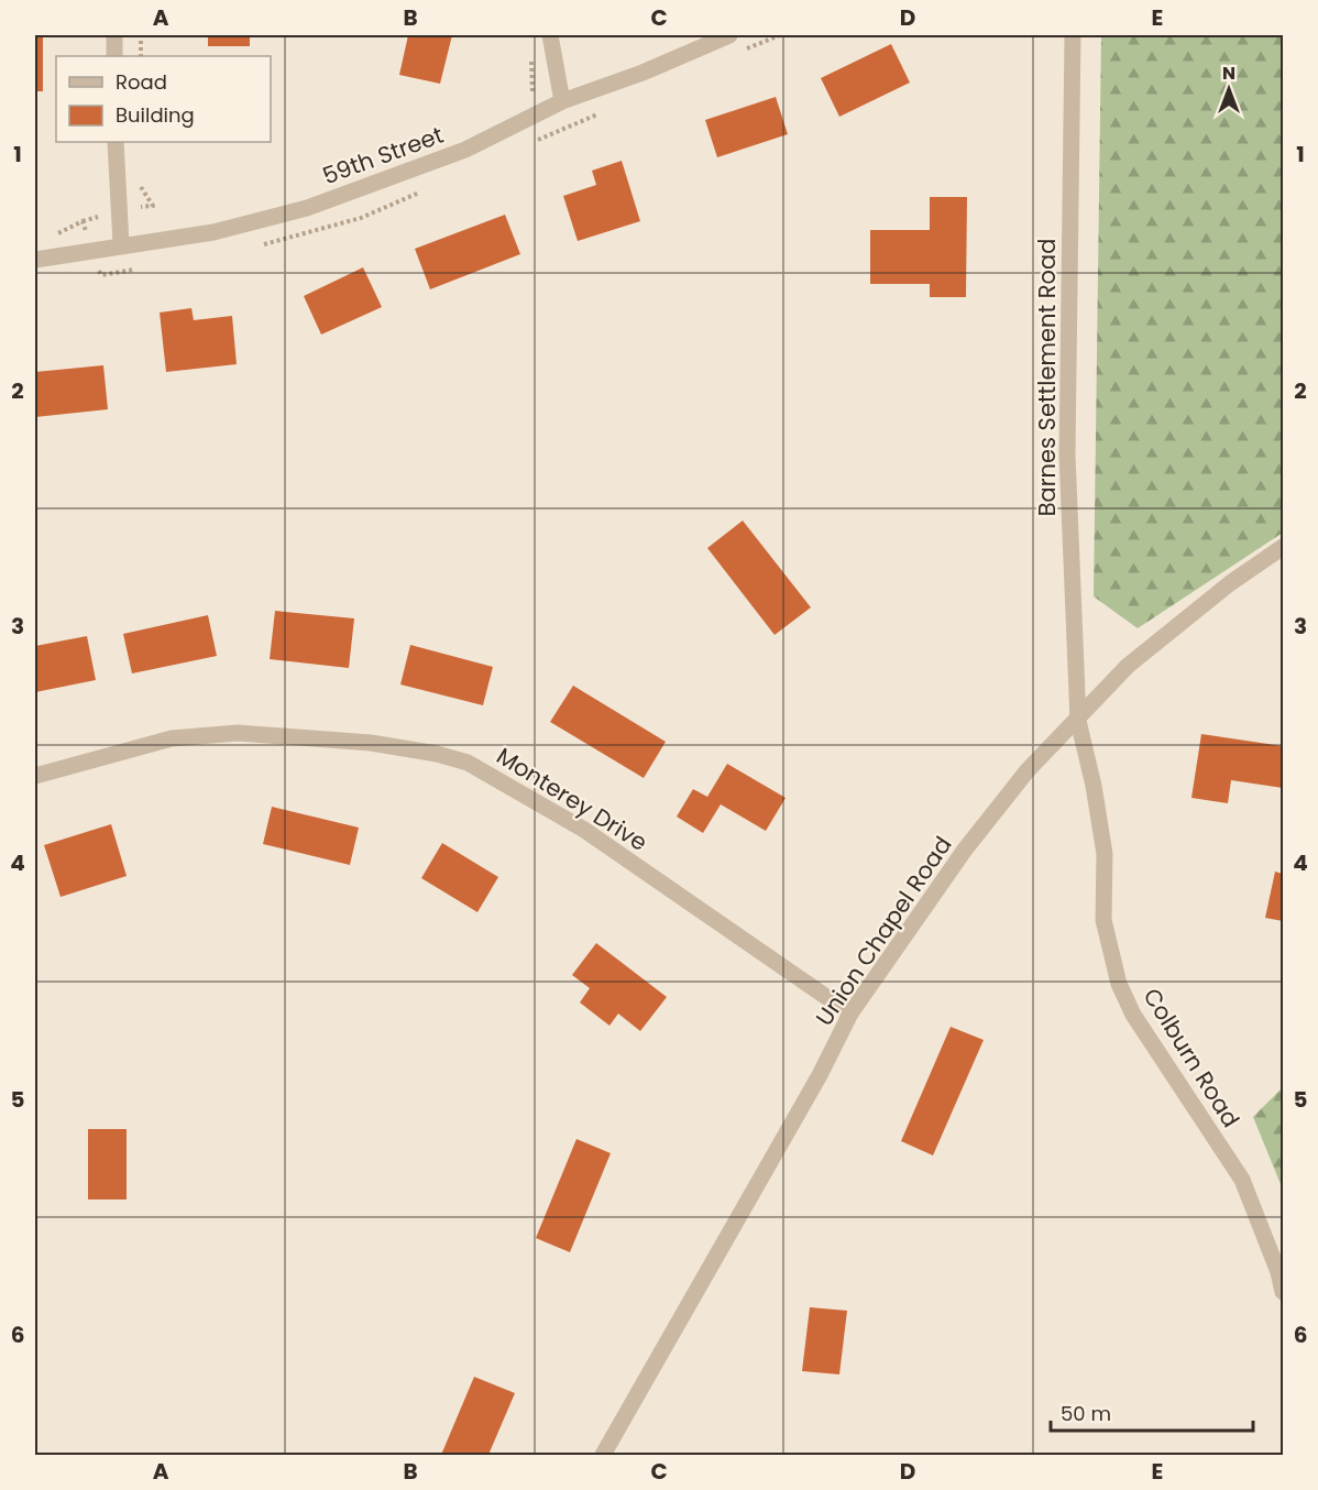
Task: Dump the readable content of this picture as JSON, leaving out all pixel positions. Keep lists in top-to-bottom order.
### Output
{
  "streets": {
    "street": [
      "59th Street",
      "Barnes Settlement Road",
      "Monterey Drive",
      "Union Chapel Road",
      "Colburn Road"
    ]
  },
  "crossings": [
    ["Barnes Settlement Road", "Union Chapel Road"],
    ["Barnes Settlement Road", "Colburn Road"],
    ["Monterey Drive", "Union Chapel Road"],
    ["Union Chapel Road", "Colburn Road"]
  ],
  "legend": ["Road", "Building"],
  "scale_bar": "50 m",
  "north": "top",
  "grid": {
    "columns": [
      "A",
      "B",
      "C",
      "D",
      "E"
    ],
    "rows": [
      "1",
      "2",
      "3",
      "4",
      "5",
      "6"
    ]
  }
}
